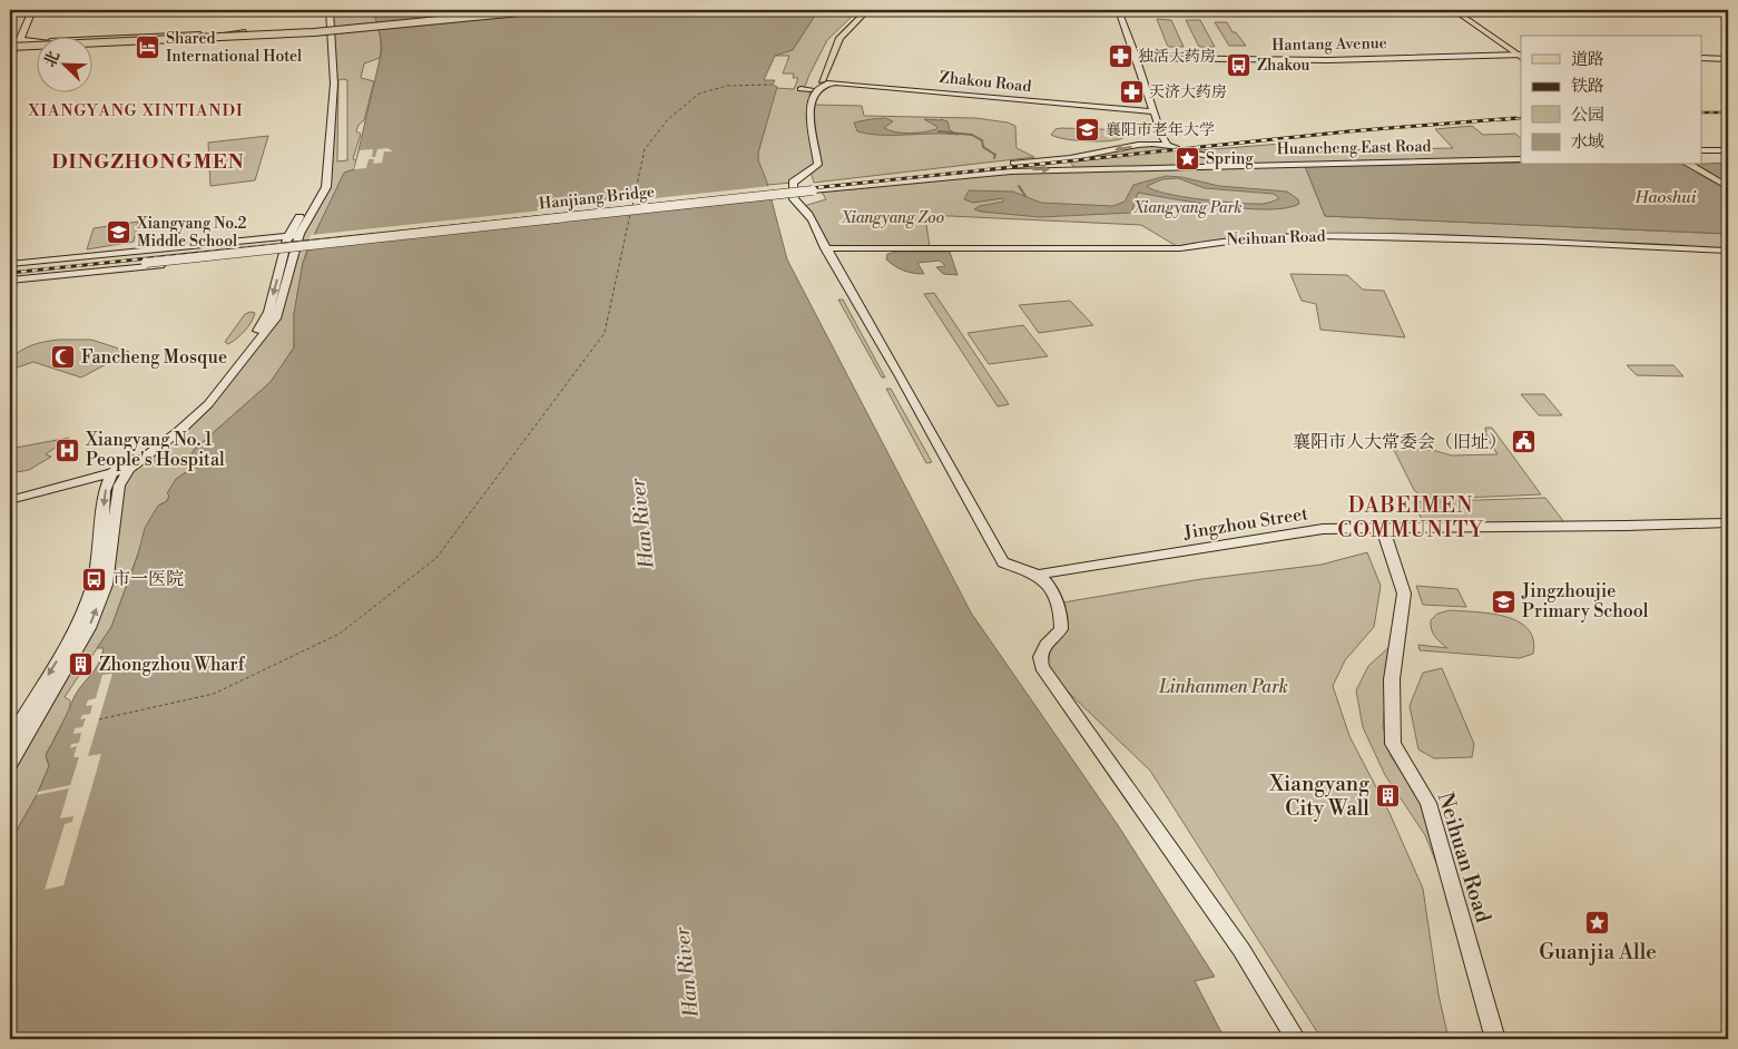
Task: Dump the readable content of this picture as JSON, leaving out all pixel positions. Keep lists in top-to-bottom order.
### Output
{
  "streets": {
    "main road": [
      "Hantang Avenue",
      "Zhakou Road",
      "Huancheng East Road",
      "Hanjiang Bridge",
      "Neihuan Road",
      "Jingzhou Street"
    ]
  },
  "crossings": [
    ["Huancheng East Road", "Hanjiang Bridge"],
    ["Neihuan Road", "Jingzhou Street"]
  ],
  "districts": ["XIANGYANG XINTIANDI", "DINGZHONGMEN", "DABEIMEN COMMUNITY"],
  "water": ["Haoshui", "Han River"],
  "parks": ["Xiangyang Park", "Xiangyang Zoo", "Linhanmen Park"],
  "places": {
    "hotel": ["Shared International Hotel"],
    "pharmacy": ["独活大药房", "天济大药房"],
    "bus stop": ["Zhakou", "市一医院"],
    "school or university": ["襄阳市老年大学", "Xiangyang No.2 Middle School", "Jingzhoujie Primary School"],
    "place": ["Spring", "Guanjia Alle"],
    "mosque": ["Fancheng Mosque"],
    "public building": ["襄阳市人大常委会（旧址）"],
    "hospital": ["Xiangyang No. 1 People's Hospital"],
    "building": ["Zhongzhou Wharf", "Xiangyang City Wall"]
  },
  "legend": [
    "道路",
    "铁路",
    "公园",
    "水域"
  ],
  "north": "top left"
}
